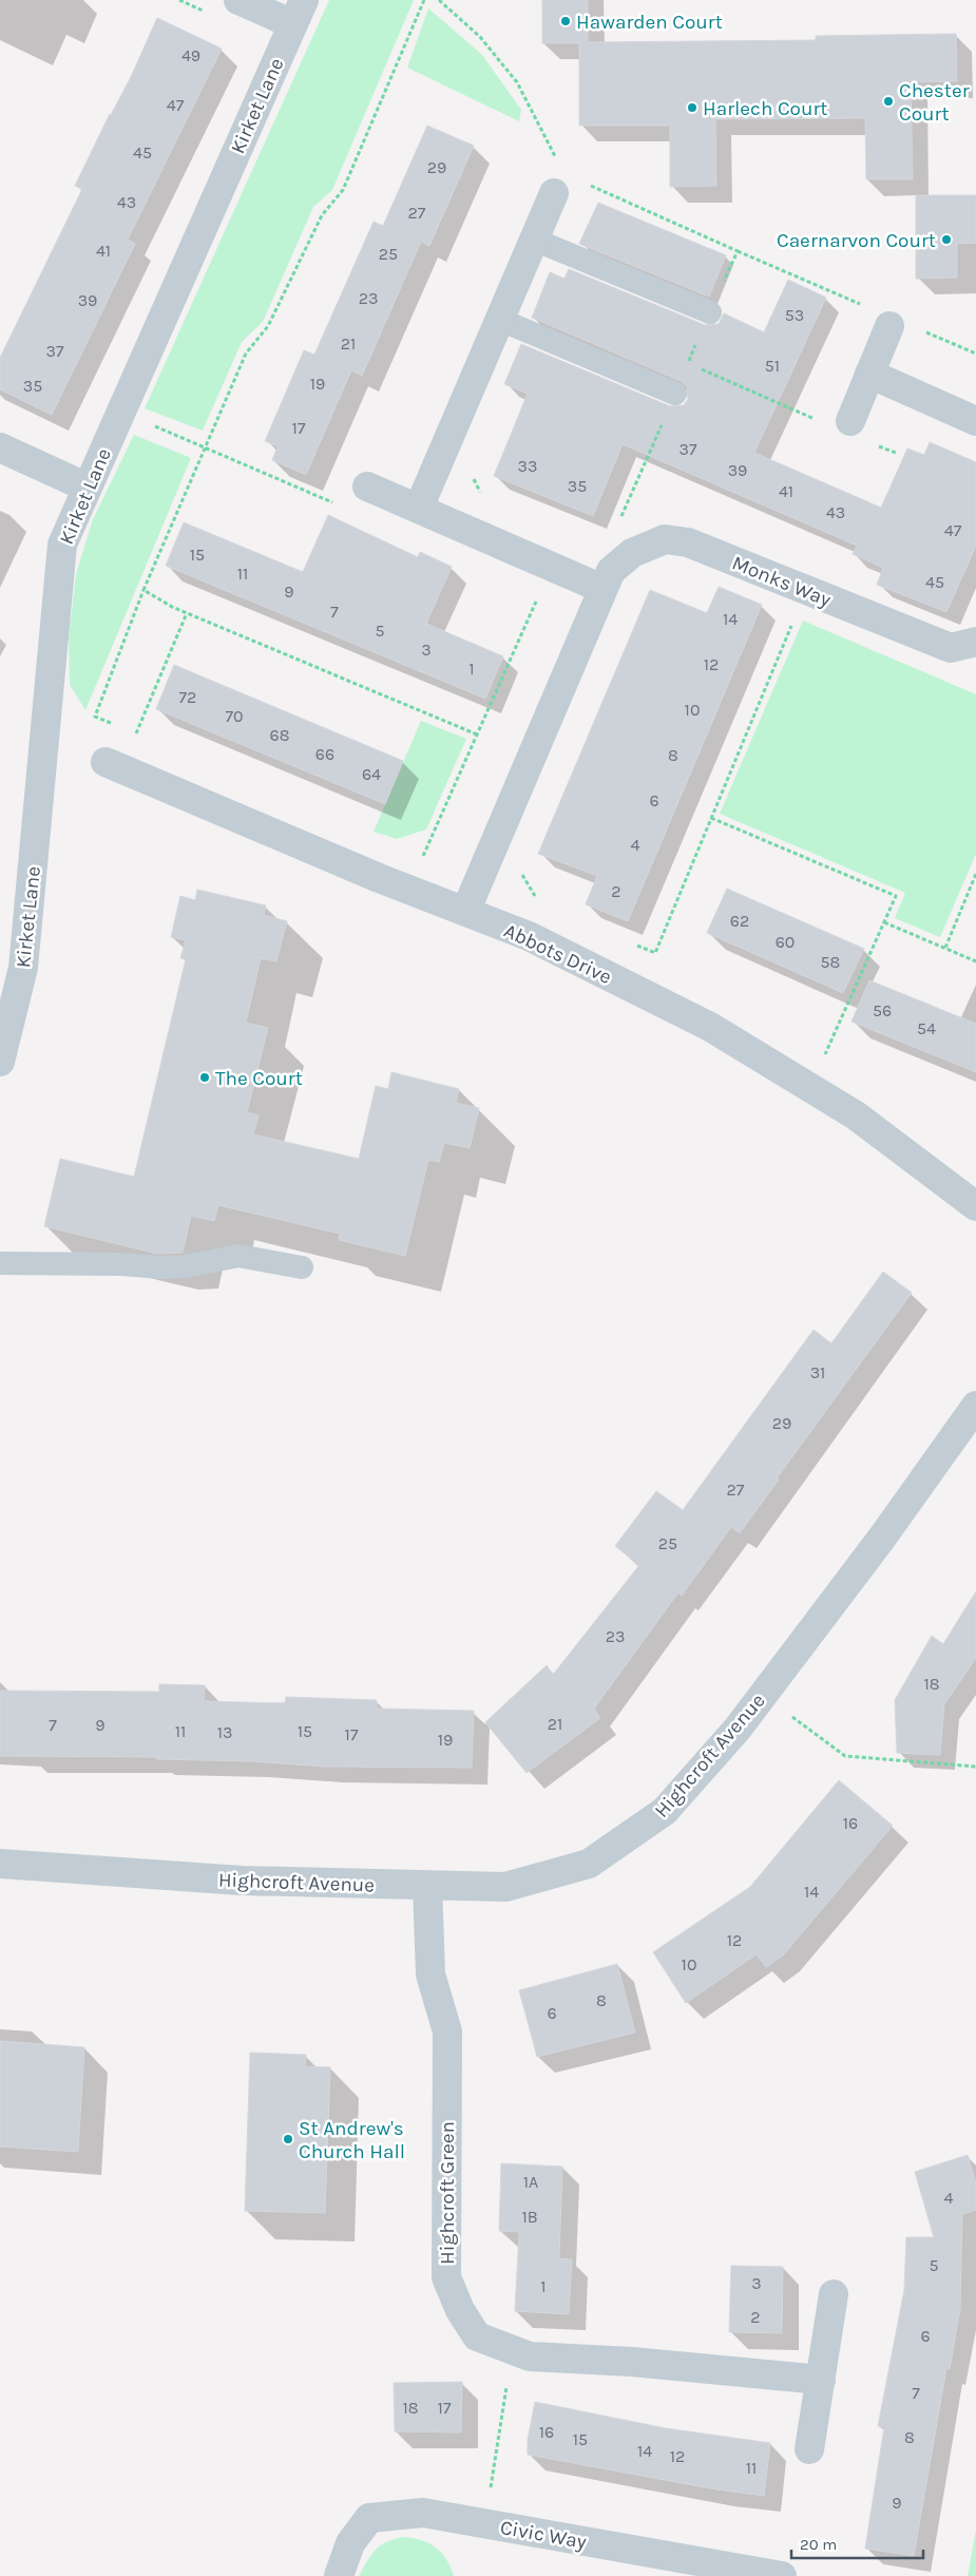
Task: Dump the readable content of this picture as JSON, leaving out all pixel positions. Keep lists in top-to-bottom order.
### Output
{
  "streets": {
    "street": [
      "Kirket Lane",
      "Monks Way",
      "Abbots Drive",
      "Highcroft Avenue",
      "Highcroft Green",
      "Civic Way"
    ]
  },
  "crossings": [
    ["Monks Way", "Abbots Drive"],
    ["Highcroft Avenue", "Highcroft Green"]
  ],
  "places": [
    "Hawarden Court",
    "Chester Court",
    "Harlech Court",
    "Caernarvon Court",
    "The Court",
    "St Andrew's Church Hall"
  ],
  "house_numbers": [
    "49",
    "47",
    "45",
    "29",
    "43",
    "27",
    "41",
    "25",
    "23",
    "39",
    "53",
    "21",
    "37",
    "51",
    "19",
    "35",
    "17",
    "37",
    "33",
    "39",
    "35",
    "41",
    "43",
    "47",
    "15",
    "11",
    "45",
    "9",
    "7",
    "14",
    "5",
    "3",
    "12",
    "1",
    "72",
    "10",
    "70",
    "68",
    "66",
    "8",
    "64",
    "6",
    "4",
    "2",
    "62",
    "60",
    "58",
    "56",
    "54",
    "31",
    "29",
    "27",
    "25",
    "23",
    "18",
    "21",
    "7",
    "9",
    "11",
    "15",
    "13",
    "17",
    "19",
    "16",
    "14",
    "12",
    "10",
    "8",
    "6",
    "1A",
    "4",
    "1B",
    "5",
    "3",
    "1",
    "2",
    "6",
    "7",
    "18",
    "17",
    "16",
    "8",
    "15",
    "14",
    "12",
    "11",
    "9"
  ],
  "scale_bar": "20 m"
}
